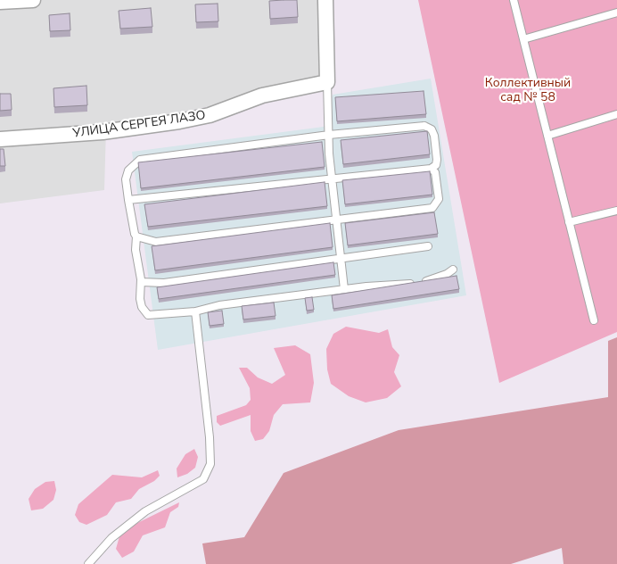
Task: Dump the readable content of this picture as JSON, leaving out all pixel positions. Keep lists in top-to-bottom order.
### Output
{
  "streets": {
    "street": ["УЛИЦА СЕРГЕЯ ЛАЗО"]
  },
  "parks": ["Коллективный сад № 58"]
}
